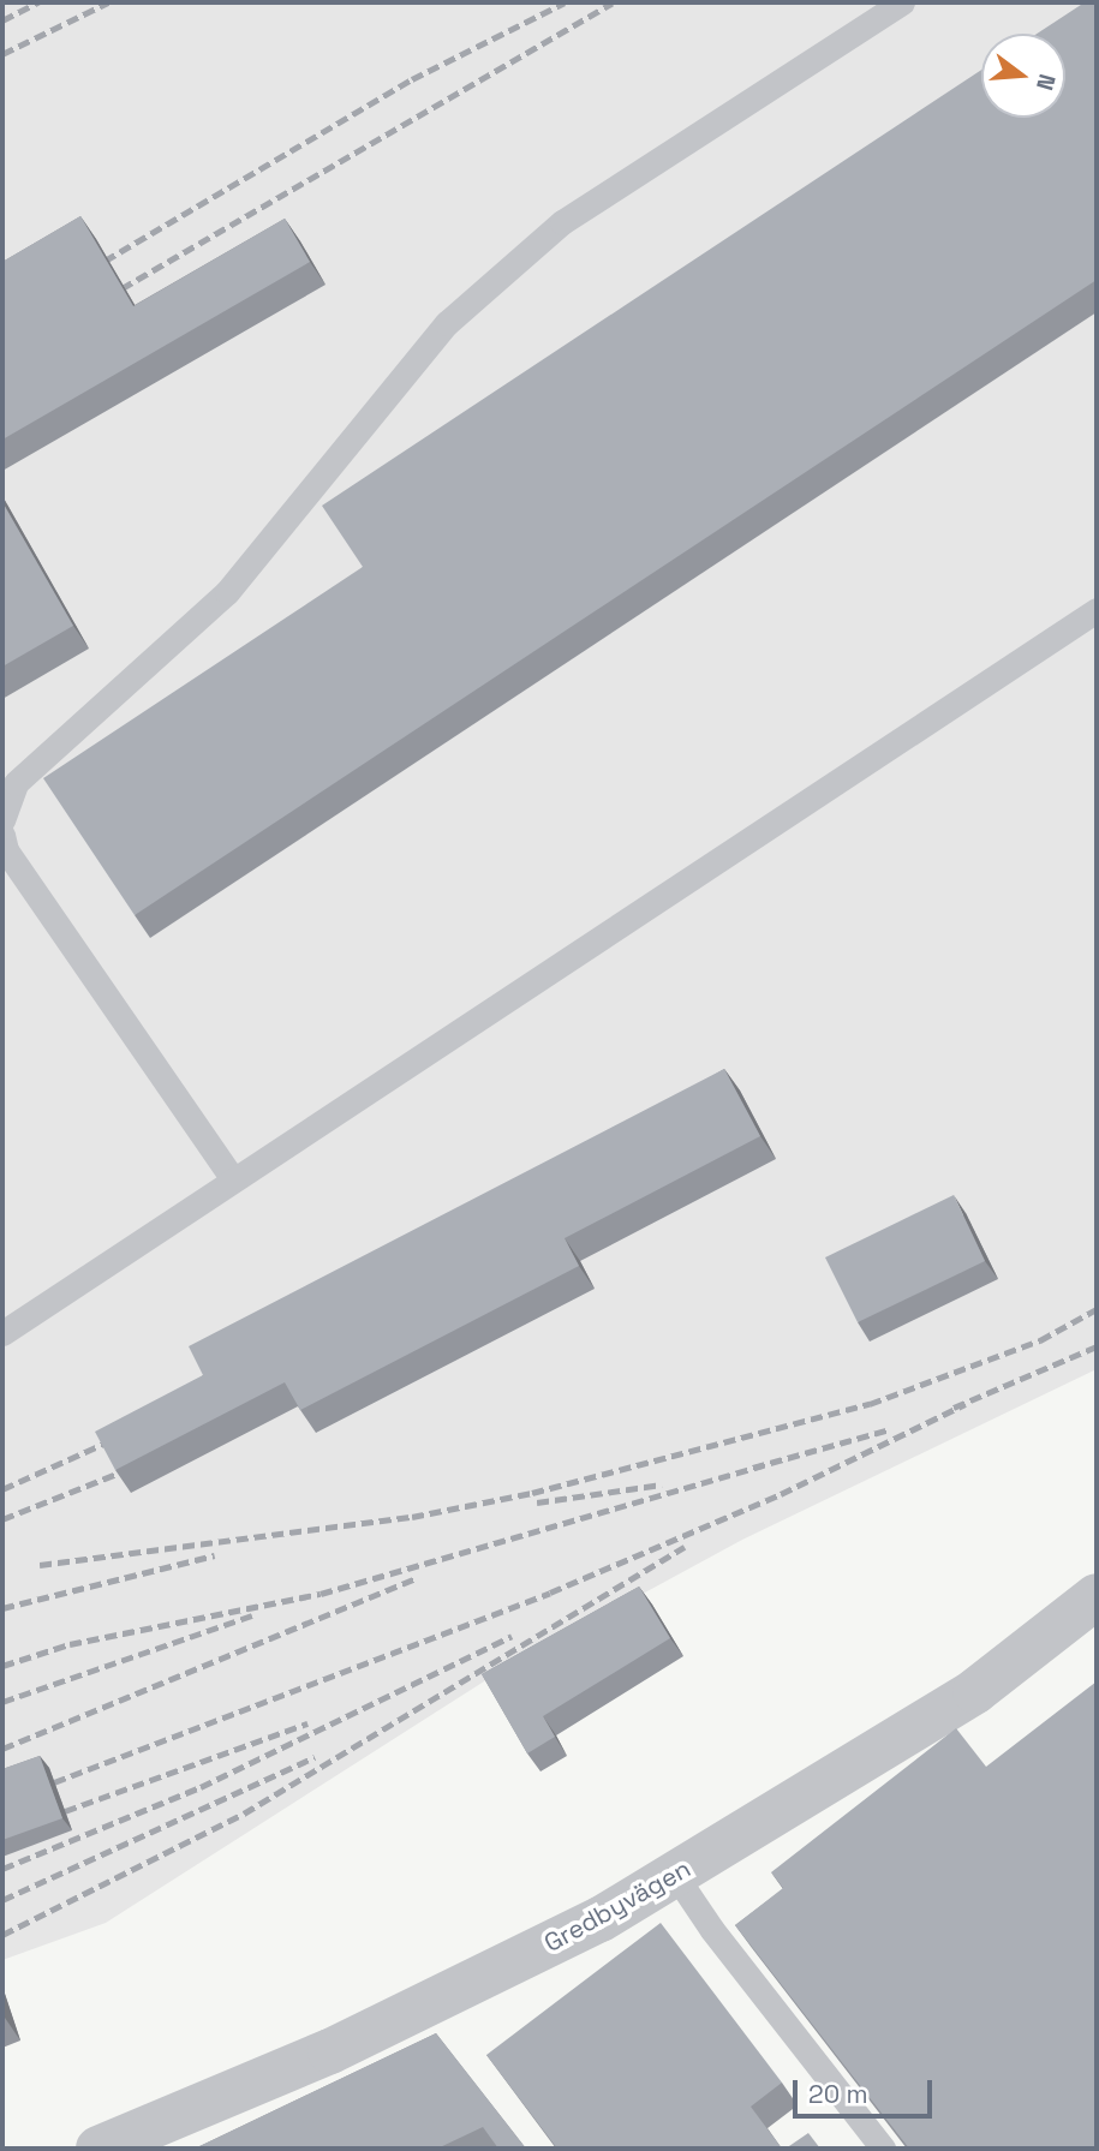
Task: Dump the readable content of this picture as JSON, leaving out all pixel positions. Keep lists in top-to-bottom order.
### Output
{
  "streets": {
    "street": ["Gredbyvägen"]
  },
  "scale_bar": "20 m",
  "north": "right"
}
